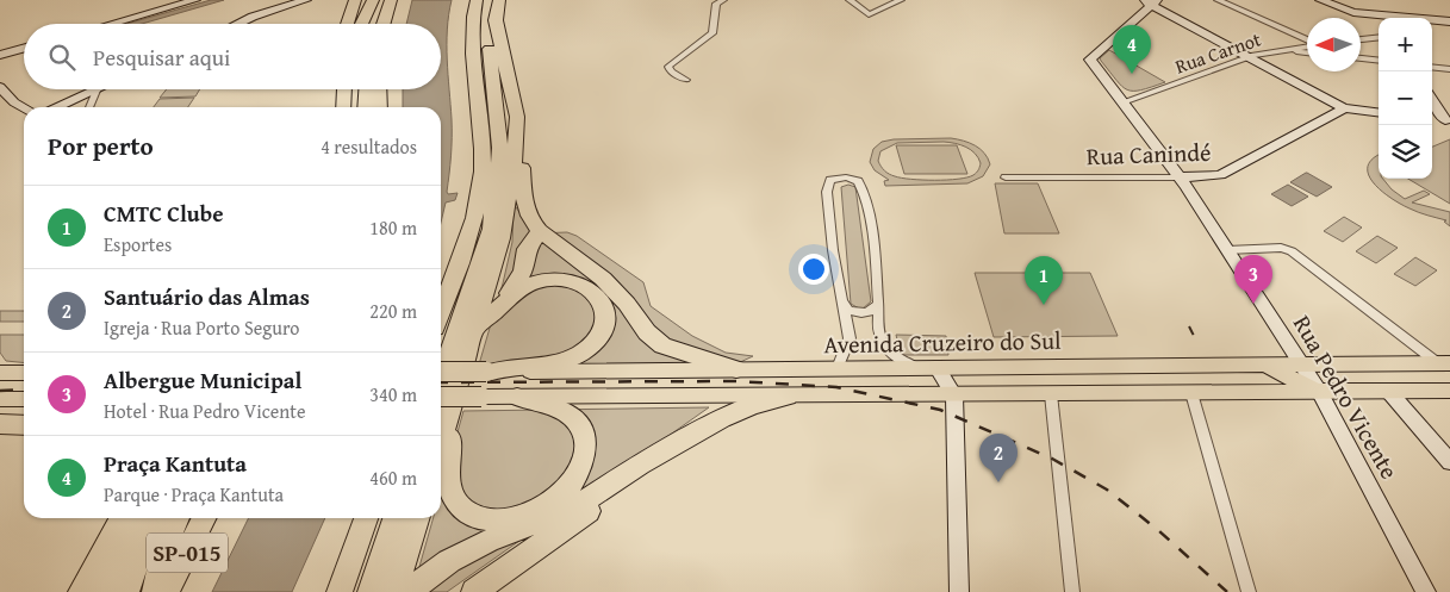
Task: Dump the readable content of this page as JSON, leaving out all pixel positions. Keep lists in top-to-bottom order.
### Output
{
  "streets": {
    "highway": ["SP-015"],
    "main road": ["Avenida Cruzeiro do Sul"],
    "street": ["Rua Carnot", "Rua Canindé", "Rua Pedro Vicente"]
  },
  "crossings": [
    ["Rua Carnot", "Rua Pedro Vicente"],
    ["Rua Canindé", "Rua Pedro Vicente"],
    ["Avenida Cruzeiro do Sul", "Rua Pedro Vicente"]
  ],
  "north": "left",
  "page": {
    "map_buttons": ["+", "−"],
    "search": "Pesquisar aqui",
    "pins": [
      "4",
      "3",
      "1",
      "2"
    ],
    "heading": ["Por perto", "4 resultados"],
    "list": [
      {
        "mark": "1",
        "name": "CMTC Clube",
        "note": "Esportes",
        "value": "180 m"
      },
      {
        "mark": "2",
        "name": "Santuário das Almas",
        "note": "Igreja · Rua Porto Seguro",
        "value": "220 m"
      },
      {
        "mark": "3",
        "name": "Albergue Municipal",
        "note": "Hotel · Rua Pedro Vicente",
        "value": "340 m"
      },
      {
        "mark": "4",
        "name": "Praça Kantuta",
        "note": "Parque · Praça Kantuta",
        "value": "460 m"
      }
    ]
  }
}
